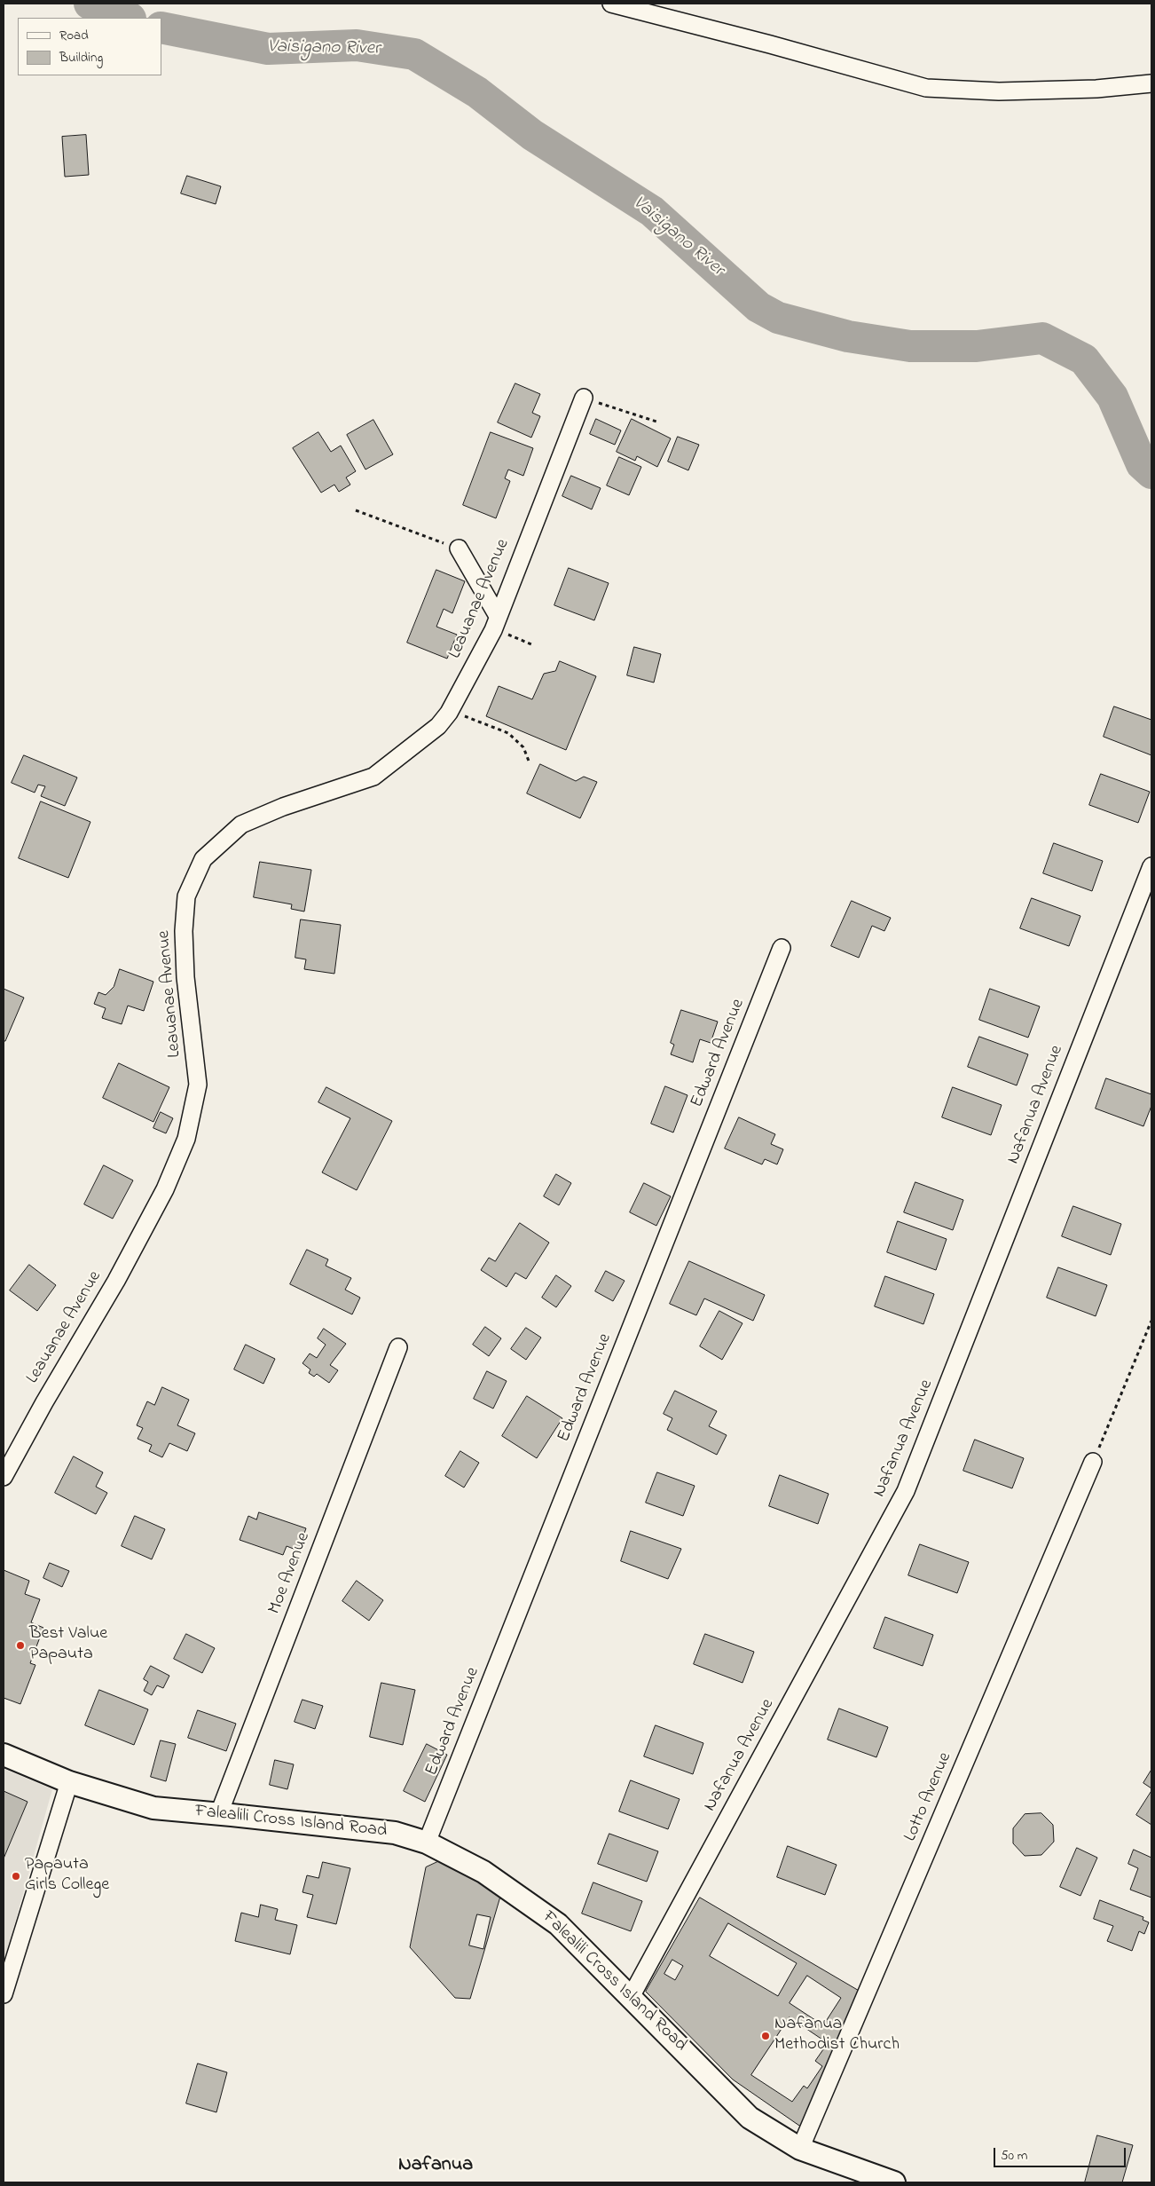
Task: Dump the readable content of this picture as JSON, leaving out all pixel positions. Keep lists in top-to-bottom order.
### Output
{
  "streets": {
    "main road": ["Falealili Cross Island Road"],
    "street": [
      "Leauanae Avenue",
      "Edward Avenue",
      "Nafanua Avenue",
      "Moe Avenue",
      "Lotto Avenue"
    ]
  },
  "crossings": [
    ["Edward Avenue", "Falealili Cross Island Road"],
    ["Nafanua Avenue", "Falealili Cross Island Road"],
    ["Moe Avenue", "Falealili Cross Island Road"],
    ["Lotto Avenue", "Falealili Cross Island Road"]
  ],
  "districts": ["Nafanua"],
  "water": ["Vaisigano River"],
  "places": ["Best Value Papauta", "Papauta Girls College", "Nafanua Methodist Church"],
  "legend": ["Road", "Building"],
  "scale_bar": "50 m"
}
